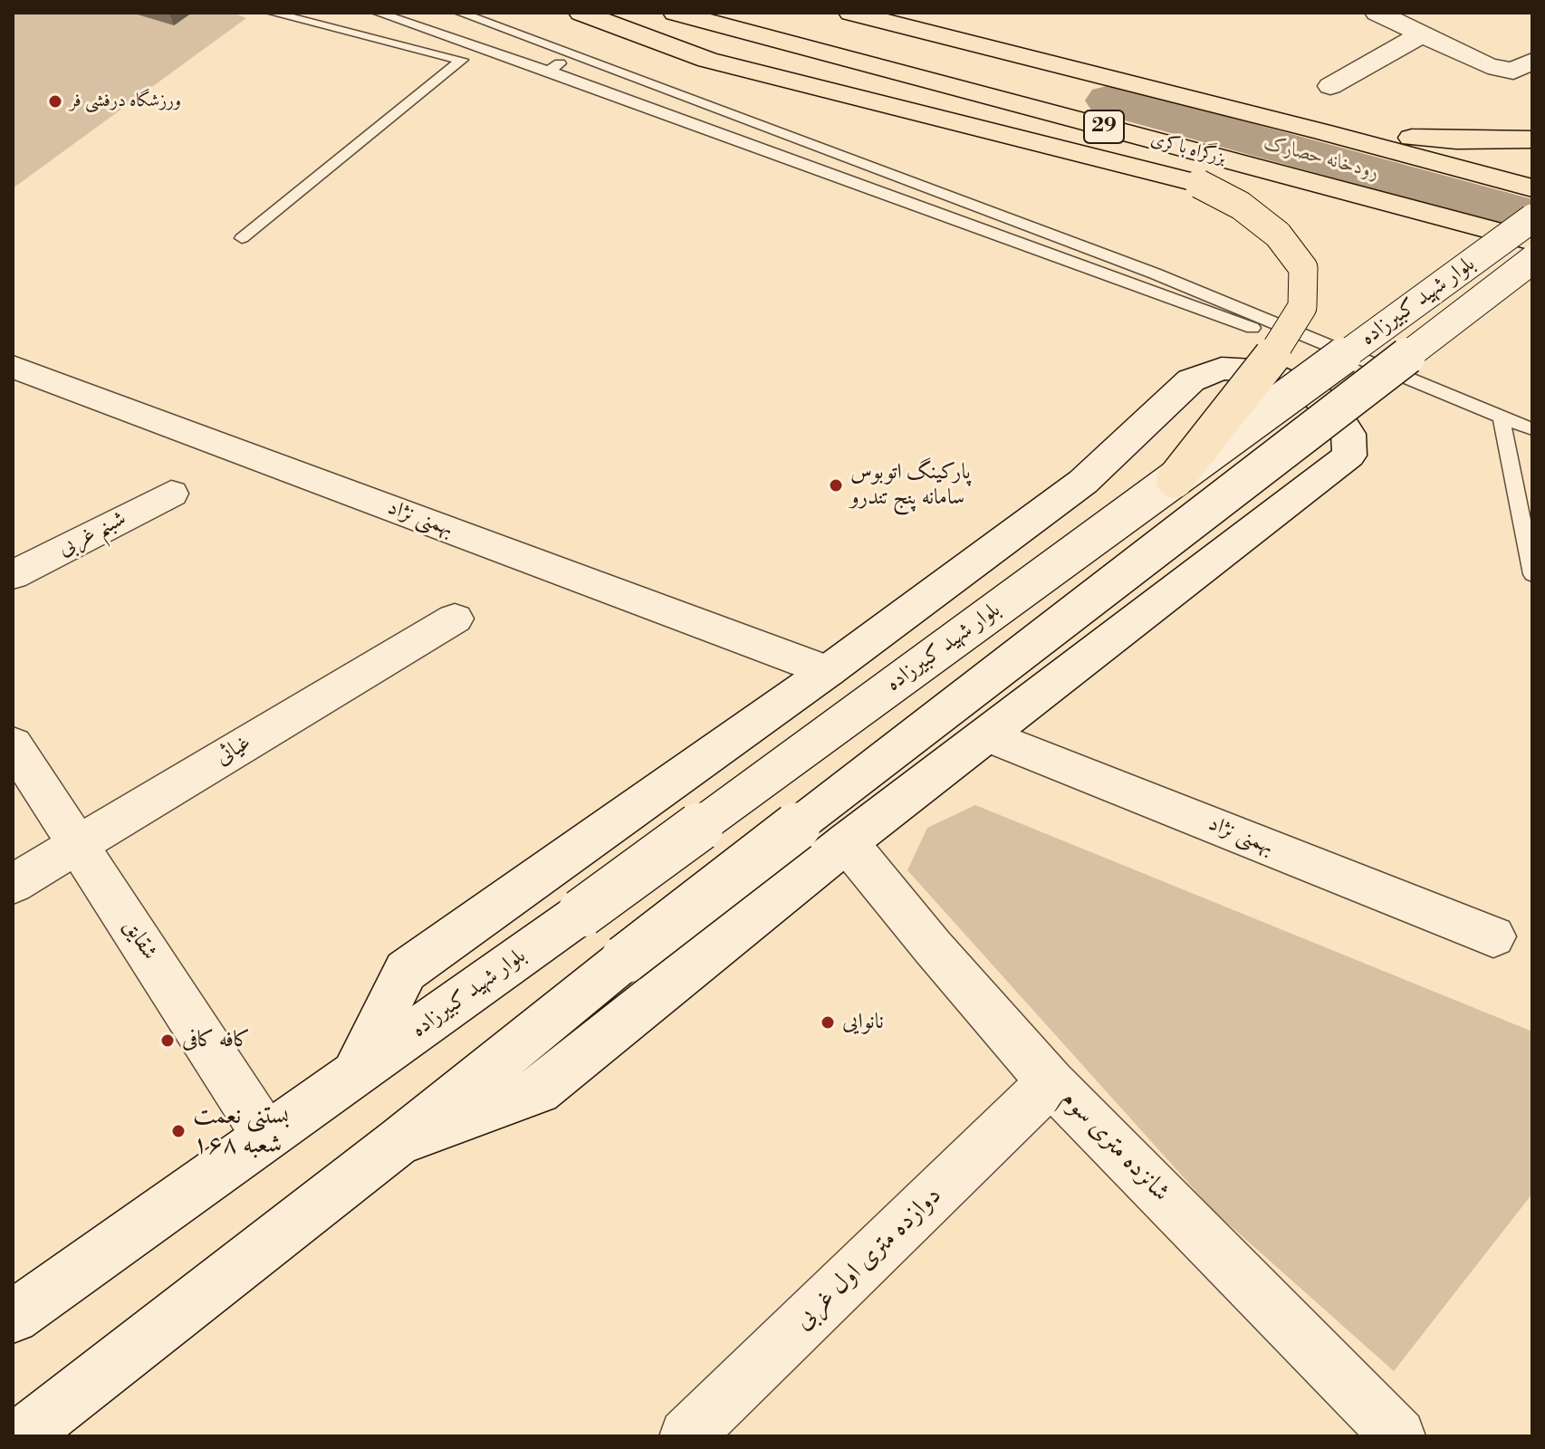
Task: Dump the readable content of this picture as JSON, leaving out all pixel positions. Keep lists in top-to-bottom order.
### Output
{
  "streets": {
    "highway": ["29", "بزرگراه باکری"],
    "main road": [
      "بلوار شهید کبیرزاده",
      "بهمنی نژاد",
      "شبنم غربی",
      "غیاثی",
      "شقایق",
      "شانزده متری سوم",
      "دوازده متری اول غربی"
    ]
  },
  "crossings": [
    ["بلوار شهید کبیرزاده", "بهمنی نژاد"],
    ["بلوار شهید کبیرزاده", "شقایق"],
    ["بلوار شهید کبیرزاده", "شانزده متری سوم"],
    ["غیاثی", "شقایق"],
    ["شانزده متری سوم", "دوازده متری اول غربی"]
  ],
  "water": ["رودخانه حصارک"],
  "places": [
    "ورزشگاه درفشی فر",
    "پارکینگ اتوبوس سامانه پنج تندرو",
    "نانوایی",
    "کافه کافی",
    "بستنی نعمت شعبه ۱۶۸"
  ]
}
